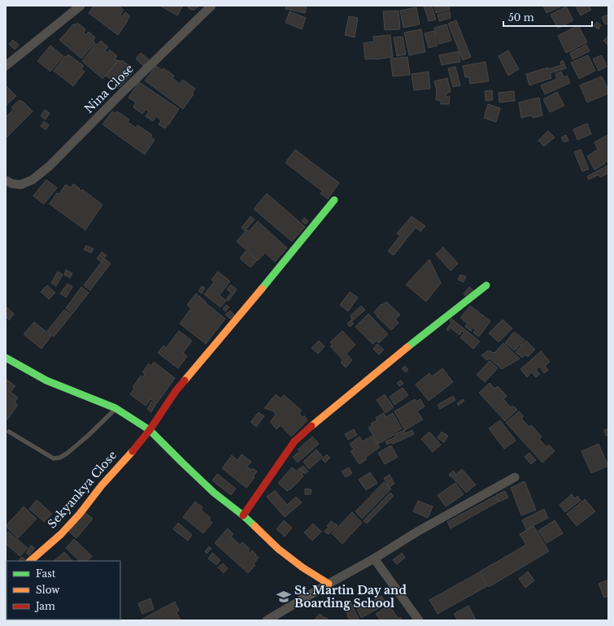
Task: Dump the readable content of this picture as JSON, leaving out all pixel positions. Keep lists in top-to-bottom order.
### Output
{
  "streets": {
    "street": ["Nina Close", "Sekyankya Close"]
  },
  "places": {
    "school or university": ["St. Martin Day and Boarding School"]
  },
  "legend": ["Fast", "Slow", "Jam"],
  "scale_bar": "50 m"
}
